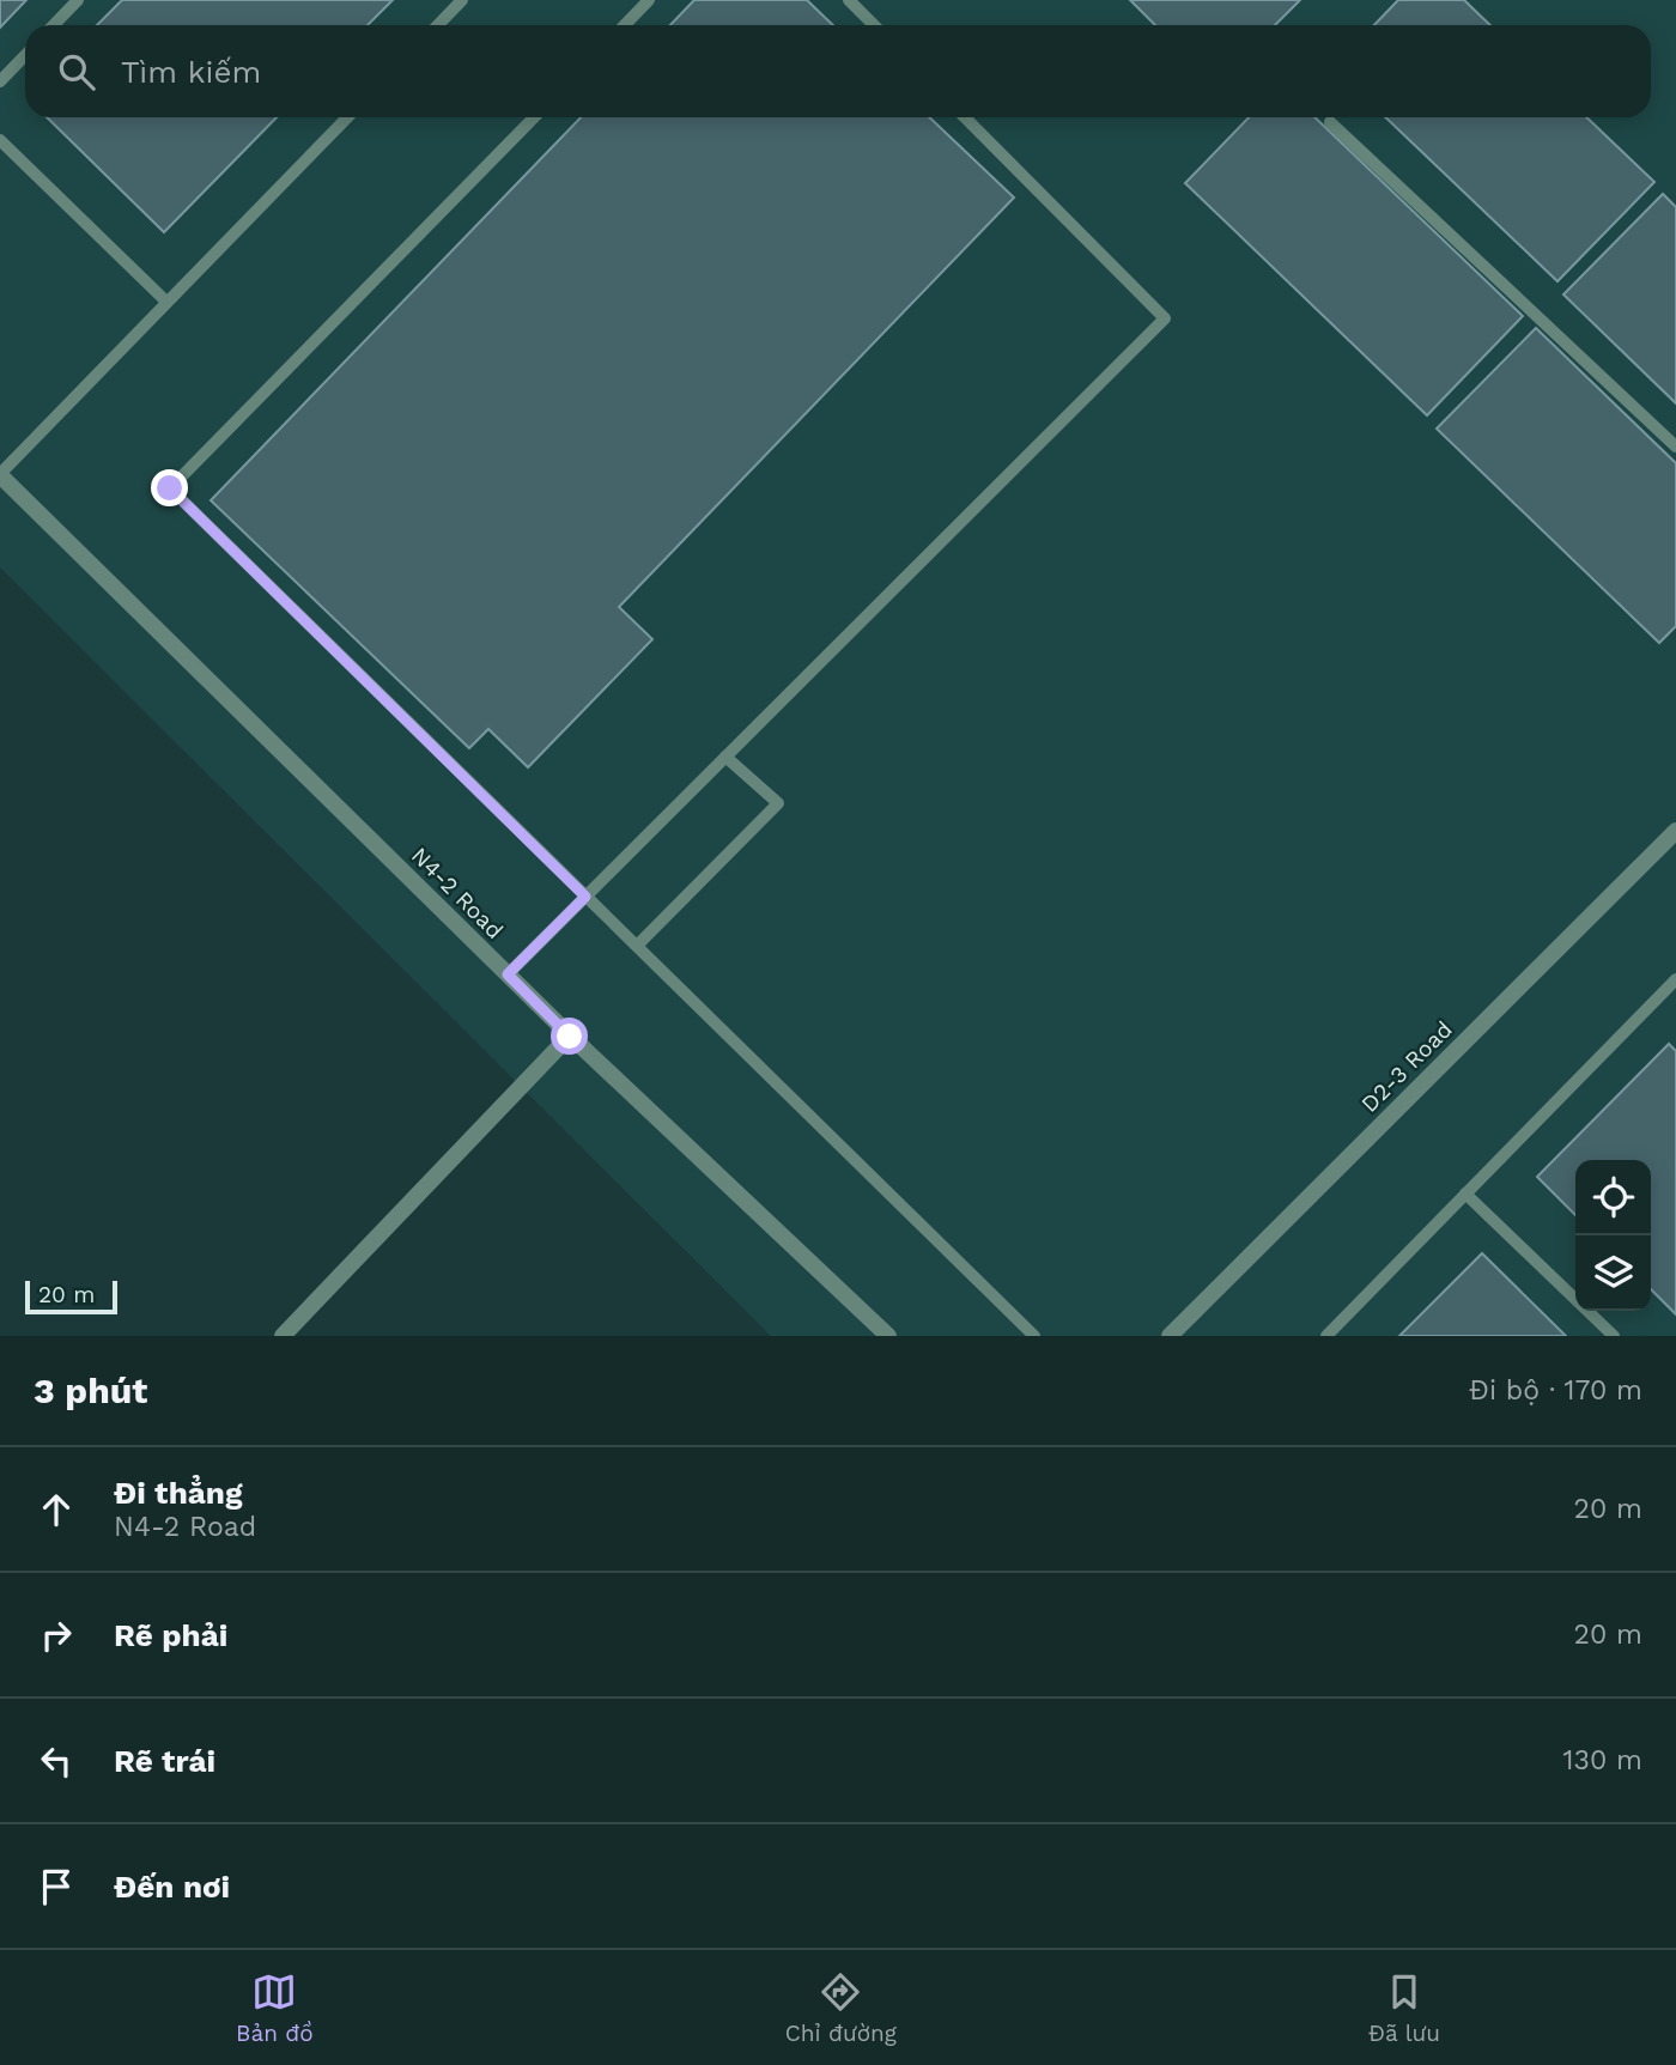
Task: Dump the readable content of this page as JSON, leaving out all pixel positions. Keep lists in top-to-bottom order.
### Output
{
  "streets": {
    "street": ["N4-2 Road", "D2-3 Road"]
  },
  "scale_bar": "20 m",
  "page": {
    "search": "Tìm kiếm",
    "scale": "20 m",
    "heading": ["3 phút", "Đi bộ · 170 m"],
    "list": [
      ["Đi thẳng", "N4-2 Road", "20 m"],
      ["Rẽ phải", "20 m"],
      ["Rẽ trái", "130 m"],
      "Đến nơi"
    ],
    "nav": ["Bản đồ", "Chỉ đường", "Đã lưu"]
  }
}
